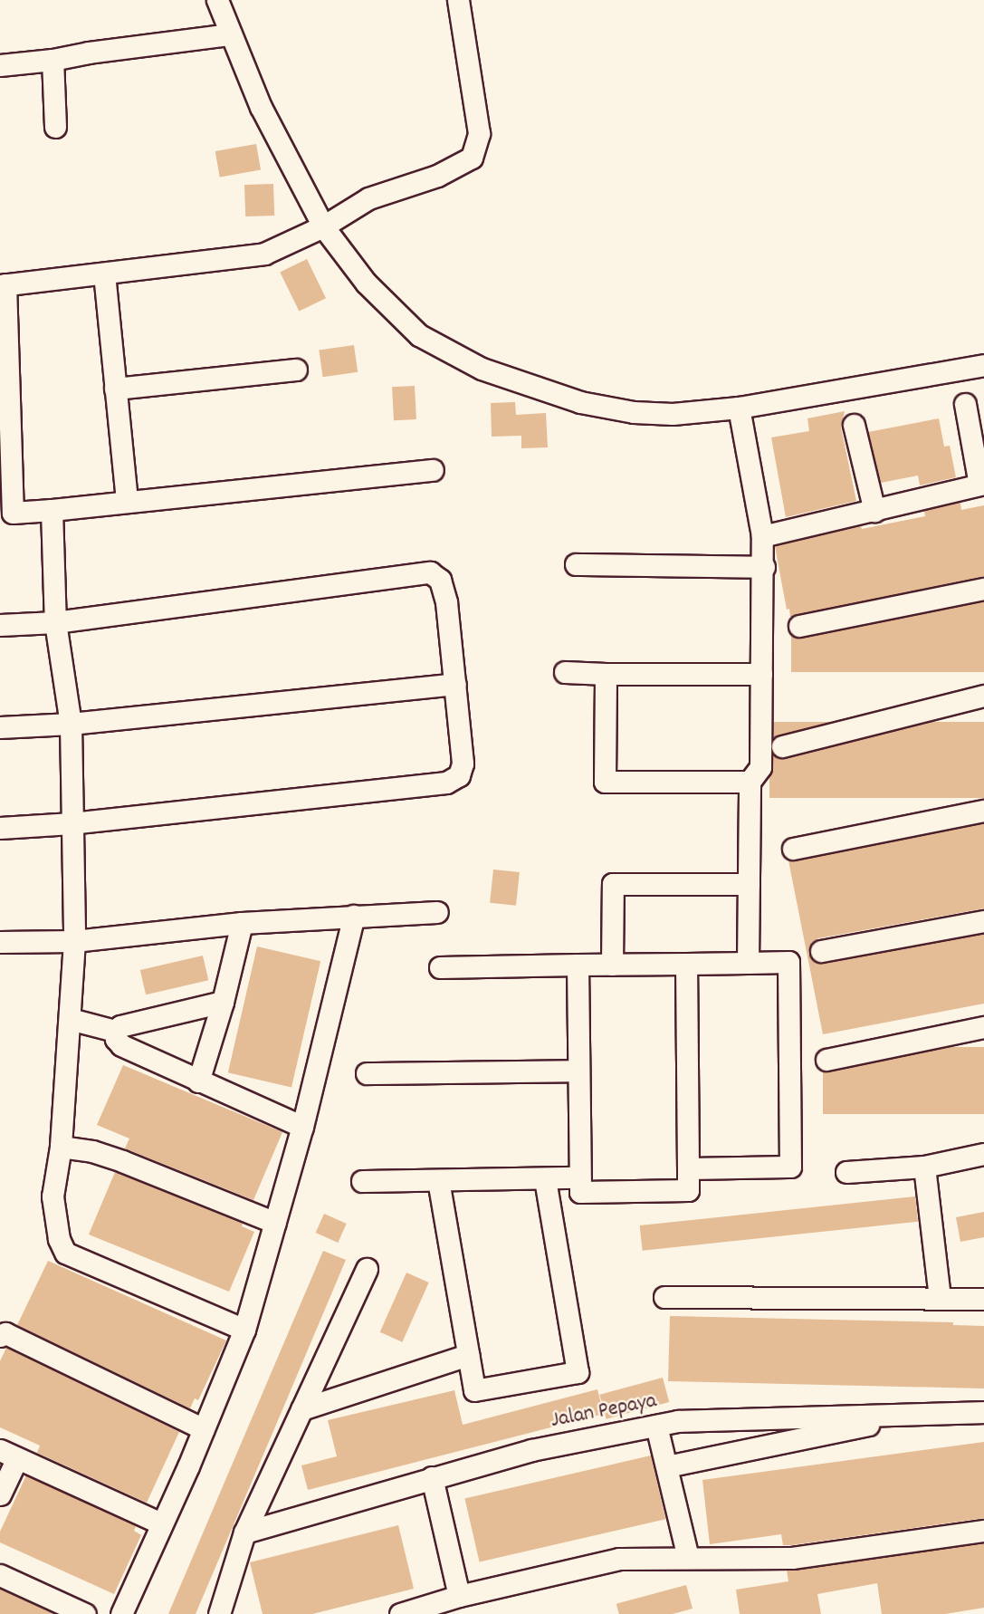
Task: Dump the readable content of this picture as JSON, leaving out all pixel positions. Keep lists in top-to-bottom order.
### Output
{
  "streets": {
    "street": ["Jalan Pepaya"]
  }
}
